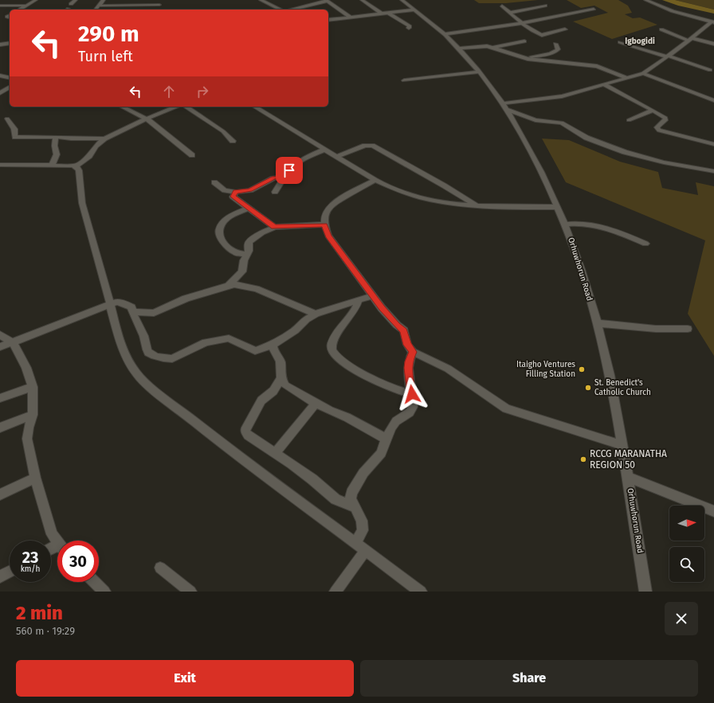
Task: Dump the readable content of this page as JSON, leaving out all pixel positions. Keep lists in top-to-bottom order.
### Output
{
  "streets": {
    "street": ["Orhuwhorun Road"]
  },
  "districts": ["Igbogidi"],
  "places": ["Itaigho Ventures Filling Station", "St. Benedict's Catholic Church", "RCCG MARANATHA REGION 50"],
  "north": "right",
  "page": {
    "turn": ["290 m", "Turn left"],
    "speed": "23 km/h",
    "limit": "30",
    "heading": ["2 min", "560 m · 19:29"],
    "buttons": ["Exit", "Share"]
  }
}
